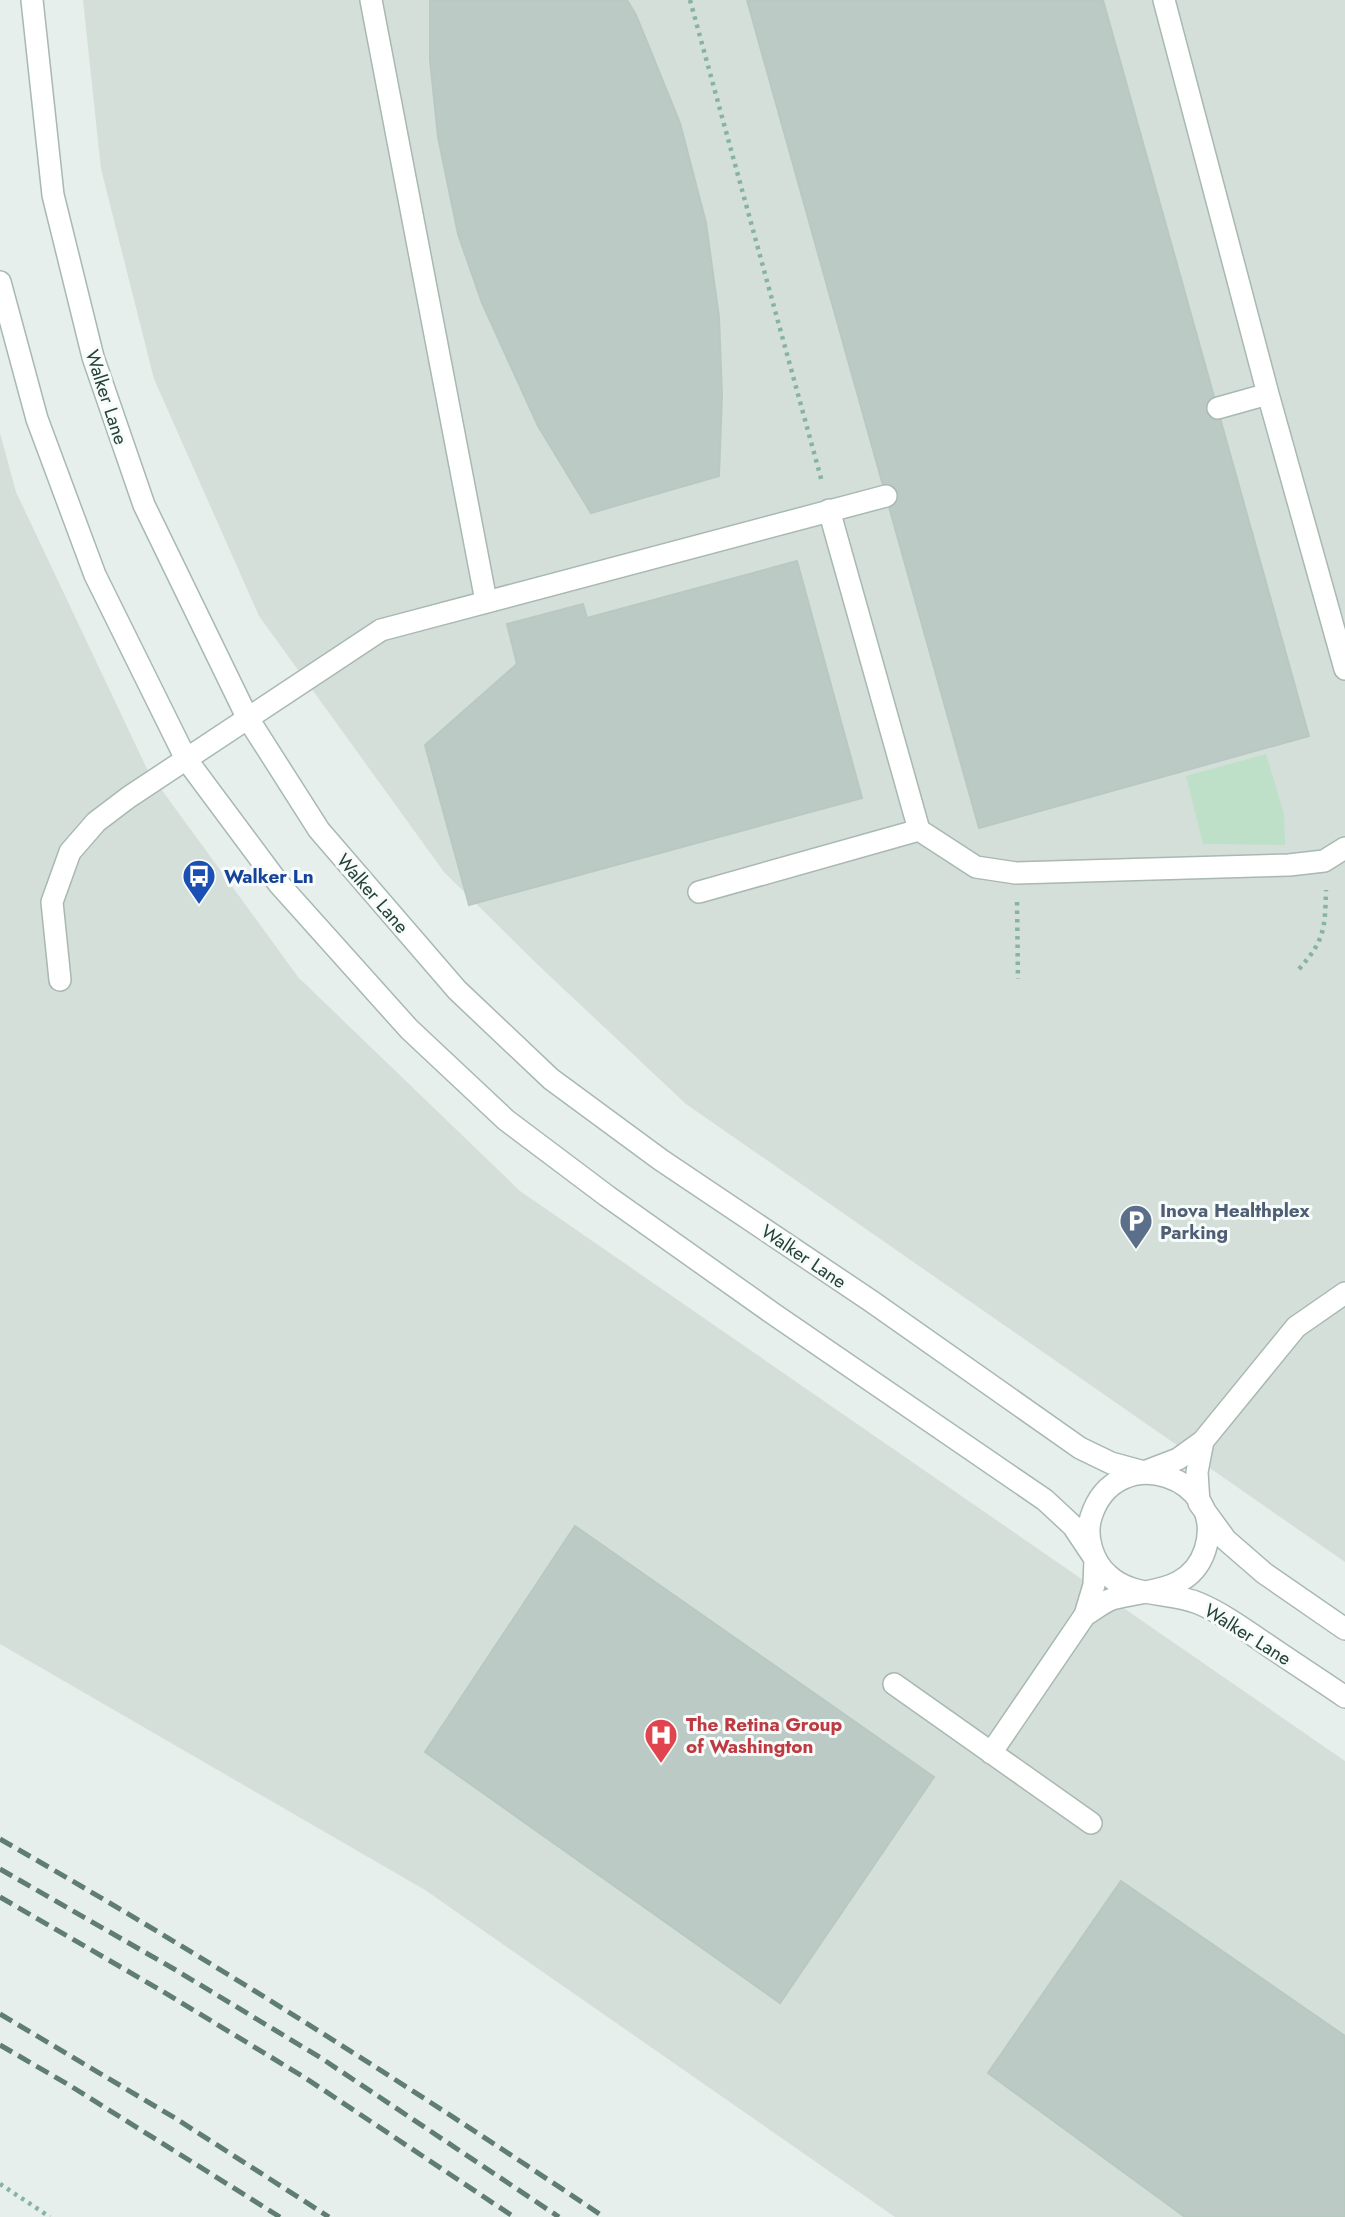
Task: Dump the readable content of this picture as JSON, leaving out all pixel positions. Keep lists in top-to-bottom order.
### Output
{
  "streets": {
    "street": ["Walker Lane"]
  },
  "places": {
    "bus stop": ["Walker Ln"],
    "parking": ["Inova Healthplex Parking"],
    "hospital": ["The Retina Group of Washington"]
  }
}
